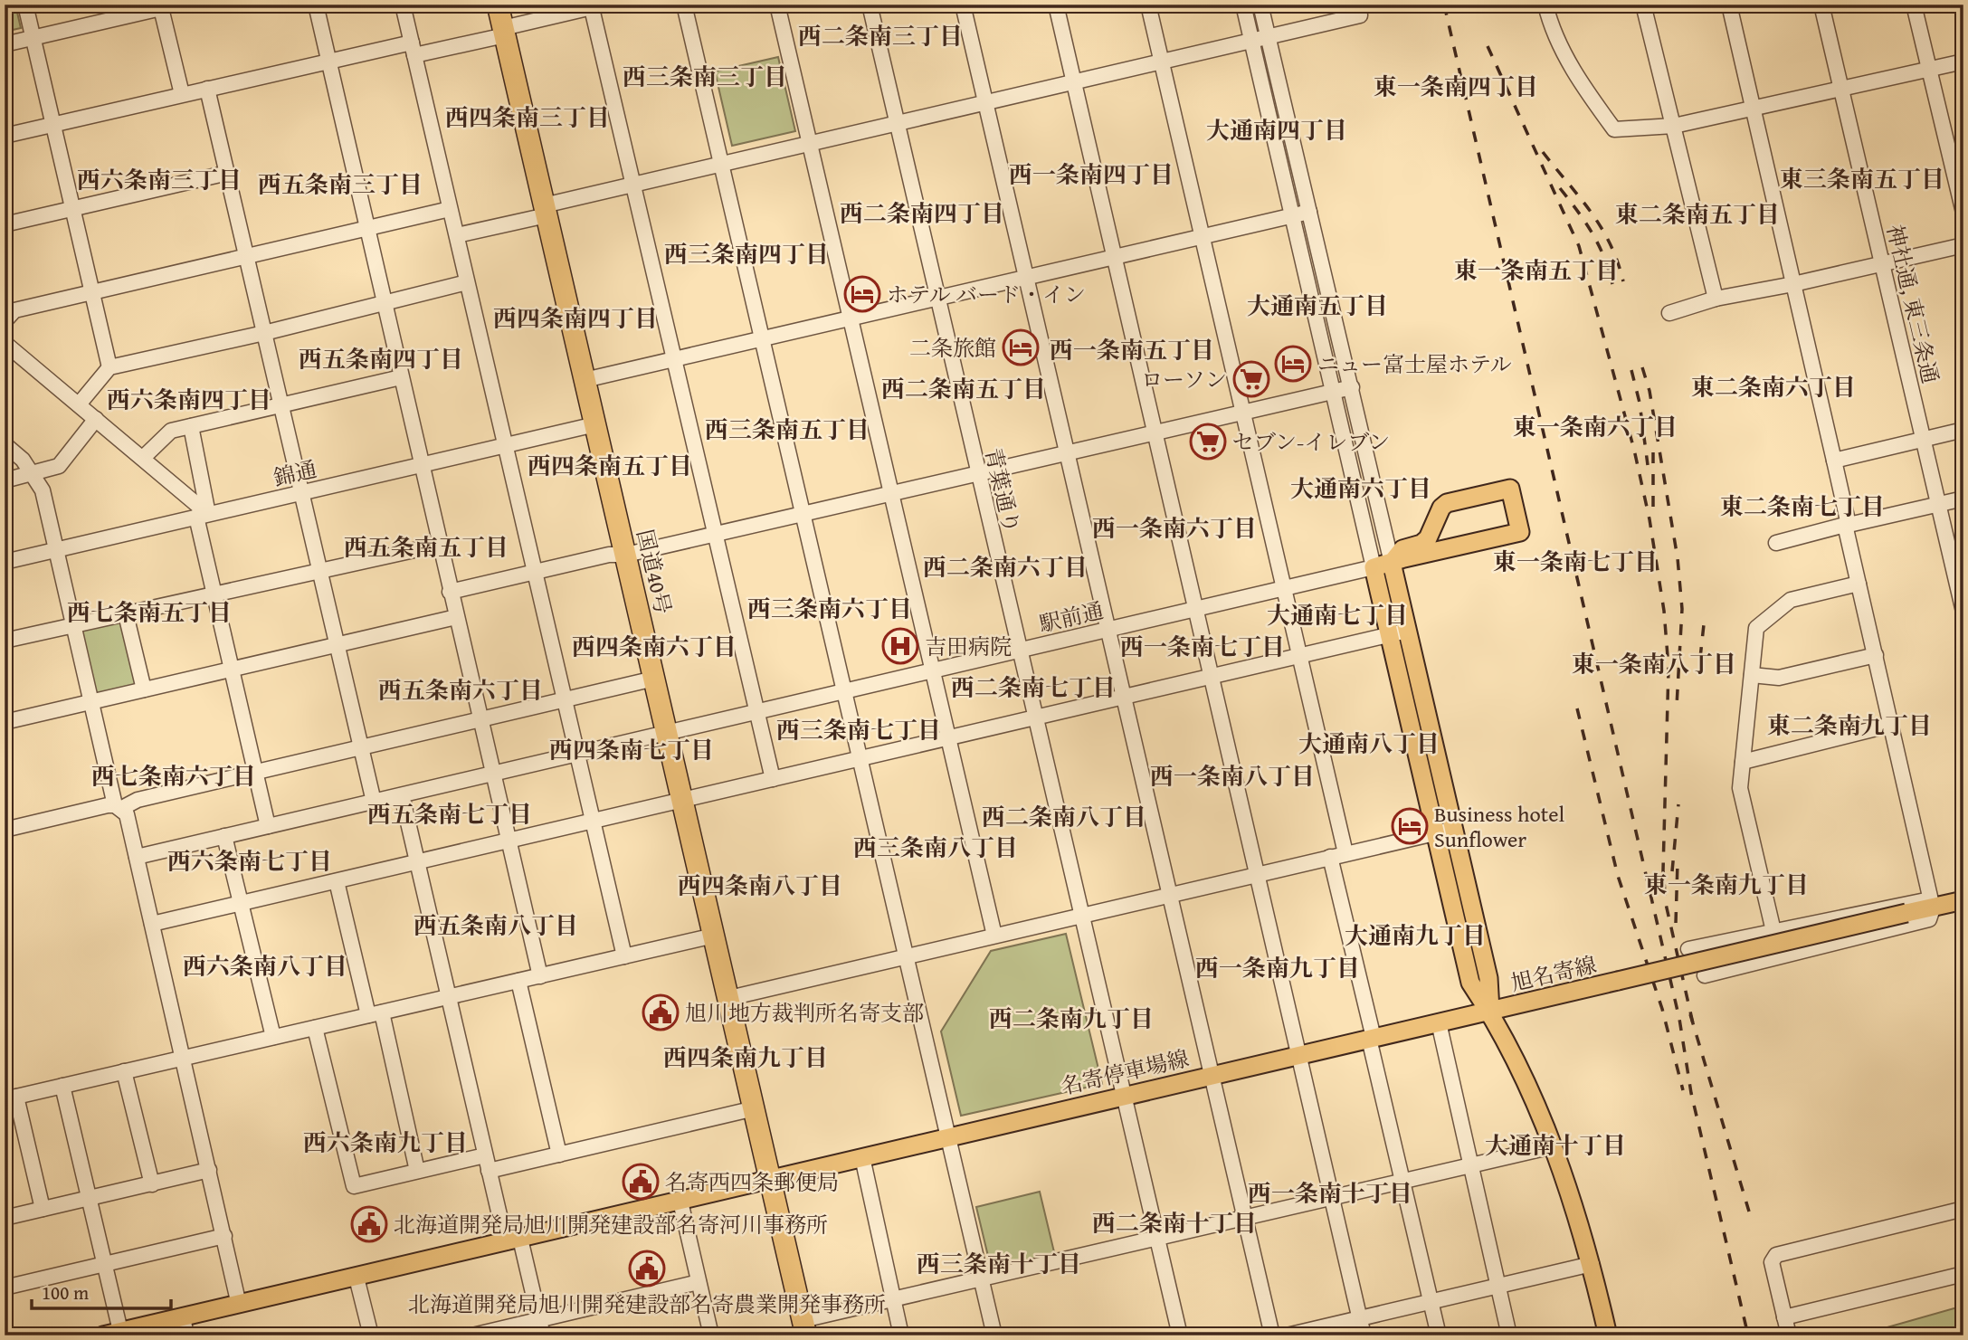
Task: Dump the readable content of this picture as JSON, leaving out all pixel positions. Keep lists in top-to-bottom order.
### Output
{
  "streets": {
    "highway": ["国道40号"],
    "main road": ["旭名寄線", "名寄停車場線"],
    "street": [
      "神社通, 東三条通",
      "錦通",
      "青葉通り",
      "駅前通"
    ]
  },
  "crossings": [
    ["錦通", "国道40号"],
    ["青葉通り", "駅前通"],
    ["青葉通り", "名寄停車場線"],
    ["国道40号", "駅前通"],
    ["国道40号", "名寄停車場線"],
    ["旭名寄線", "名寄停車場線"]
  ],
  "districts": [
    "西二条南三丁目",
    "西三条南三丁目",
    "東一条南四丁目",
    "西四条南三丁目",
    "大通南四丁目",
    "西一条南四丁目",
    "東三条南五丁目",
    "西六条南三丁目",
    "西五条南三丁目",
    "西二条南四丁目",
    "東二条南五丁目",
    "西三条南四丁目",
    "東一条南五丁目",
    "大通南五丁目",
    "西四条南四丁目",
    "西一条南五丁目",
    "西五条南四丁目",
    "東二条南六丁目",
    "西二条南五丁目",
    "西六条南四丁目",
    "東一条南六丁目",
    "西三条南五丁目",
    "西四条南五丁目",
    "大通南六丁目",
    "東二条南七丁目",
    "西一条南六丁目",
    "西五条南五丁目",
    "東一条南七丁目",
    "西二条南六丁目",
    "西三条南六丁目",
    "西七条南五丁目",
    "大通南七丁目",
    "西四条南六丁目",
    "西一条南七丁目",
    "東一条南八丁目",
    "西二条南七丁目",
    "西五条南六丁目",
    "東二条南九丁目",
    "西三条南七丁目",
    "大通南八丁目",
    "西四条南七丁目",
    "西七条南六丁目",
    "西一条南八丁目",
    "西五条南七丁目",
    "西二条南八丁目",
    "西三条南八丁目",
    "西六条南七丁目",
    "東一条南九丁目",
    "西四条南八丁目",
    "西五条南八丁目",
    "大通南九丁目",
    "西六条南八丁目",
    "西一条南九丁目",
    "西二条南九丁目",
    "西四条南九丁目",
    "西六条南九丁目",
    "大通南十丁目",
    "西一条南十丁目",
    "西二条南十丁目",
    "西三条南十丁目"
  ],
  "places": {
    "hotel": [
      "ホテル バード・イン",
      "二条旅館",
      "ニュー富士屋ホテル",
      "Business hotel Sunflower"
    ],
    "supermarket": ["ローソン", "セブン-イレブン"],
    "hospital": ["吉田病院"],
    "public building": [
      "旭川地方裁判所名寄支部",
      "名寄西四条郵便局",
      "北海道開発局旭川開発建設部名寄河川事務所",
      "北海道開発局旭川開発建設部名寄農業開発事務所"
    ]
  },
  "scale_bar": "100 m"
}
